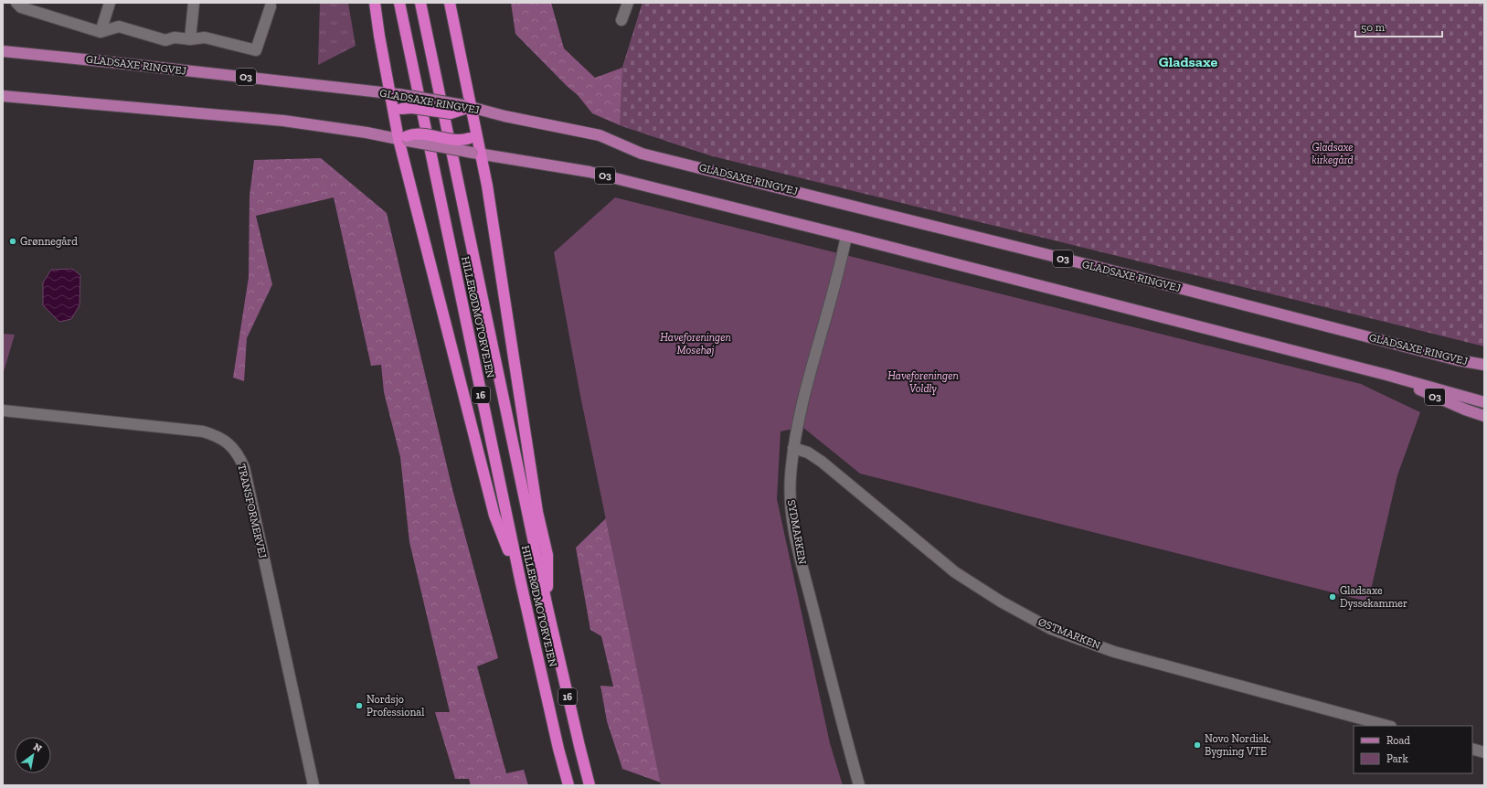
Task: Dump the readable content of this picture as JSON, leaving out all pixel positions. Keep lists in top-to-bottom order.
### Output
{
  "streets": {
    "highway": ["HILLERØDMOTORVEJEN", "16"],
    "main road": ["GLADSAXE RINGVEJ", "O3"],
    "street": ["TRANSFORMERVEJ", "SYDMARKEN", "ØSTMARKEN"]
  },
  "crossings": [
    ["O3", "SYDMARKEN"],
    ["SYDMARKEN", "ØSTMARKEN"]
  ],
  "districts": ["Gladsaxe"],
  "parks": ["Gladsaxe kirkegård", "Haveforeningen Mosehøj", "Haveforeningen Voldly"],
  "places": [
    "Grønnegård",
    "Gladsaxe Dyssekammer",
    "Nordsjo Professional",
    "Novo Nordisk, Bygning VTE"
  ],
  "legend": ["Road", "Park"],
  "scale_bar": "50 m",
  "north": "top right"
}
